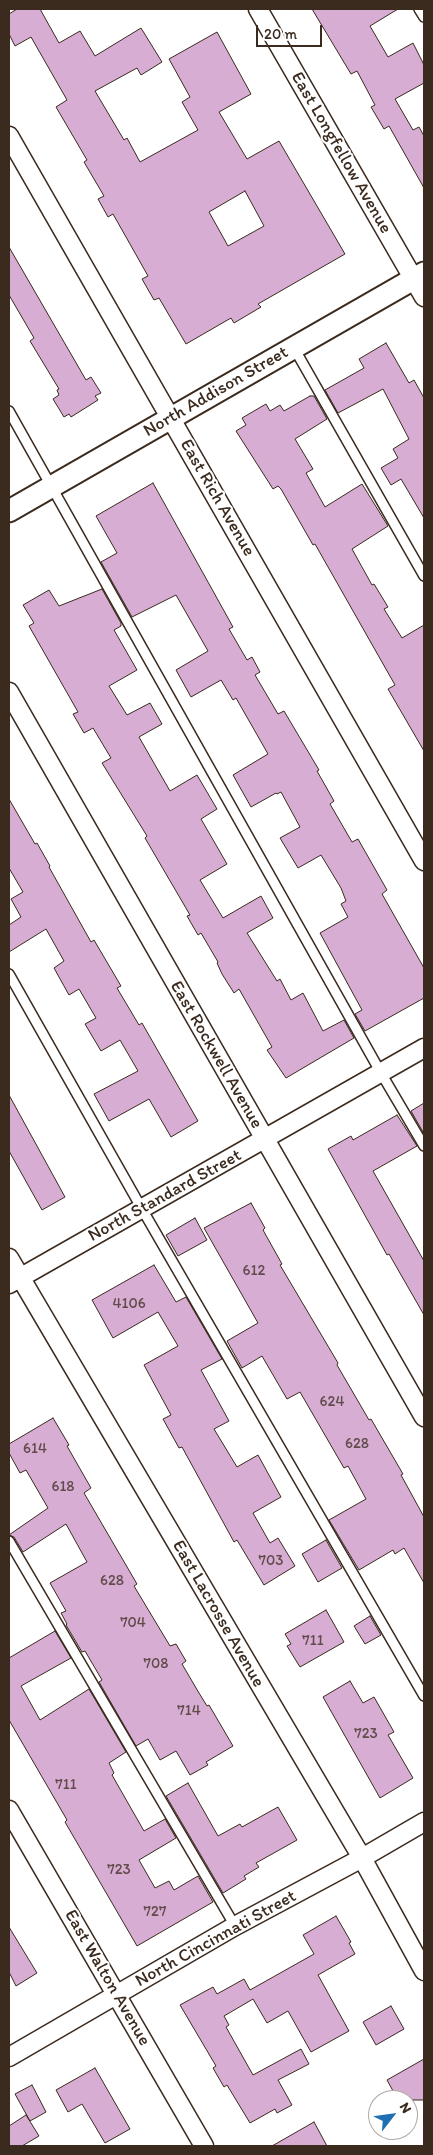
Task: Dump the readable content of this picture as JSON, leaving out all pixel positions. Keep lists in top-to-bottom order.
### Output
{
  "streets": {
    "street": [
      "East Longfellow Avenue",
      "North Addison Street",
      "East Rich Avenue",
      "East Rockwell Avenue",
      "North Standard Street",
      "East Lacrosse Avenue",
      "North Cincinnati Street",
      "East Walton Avenue"
    ]
  },
  "crossings": [
    ["East Longfellow Avenue", "North Addison Street"],
    ["North Addison Street", "East Rich Avenue"],
    ["East Rockwell Avenue", "North Standard Street"],
    ["North Standard Street", "East Lacrosse Avenue"],
    ["East Lacrosse Avenue", "North Cincinnati Street"],
    ["North Cincinnati Street", "East Walton Avenue"]
  ],
  "house_numbers": [
    "612",
    "4106",
    "624",
    "628",
    "614",
    "618",
    "703",
    "628",
    "704",
    "711",
    "708",
    "714",
    "723",
    "711",
    "723",
    "727"
  ],
  "scale_bar": "20 m",
  "north": "top right"
}
